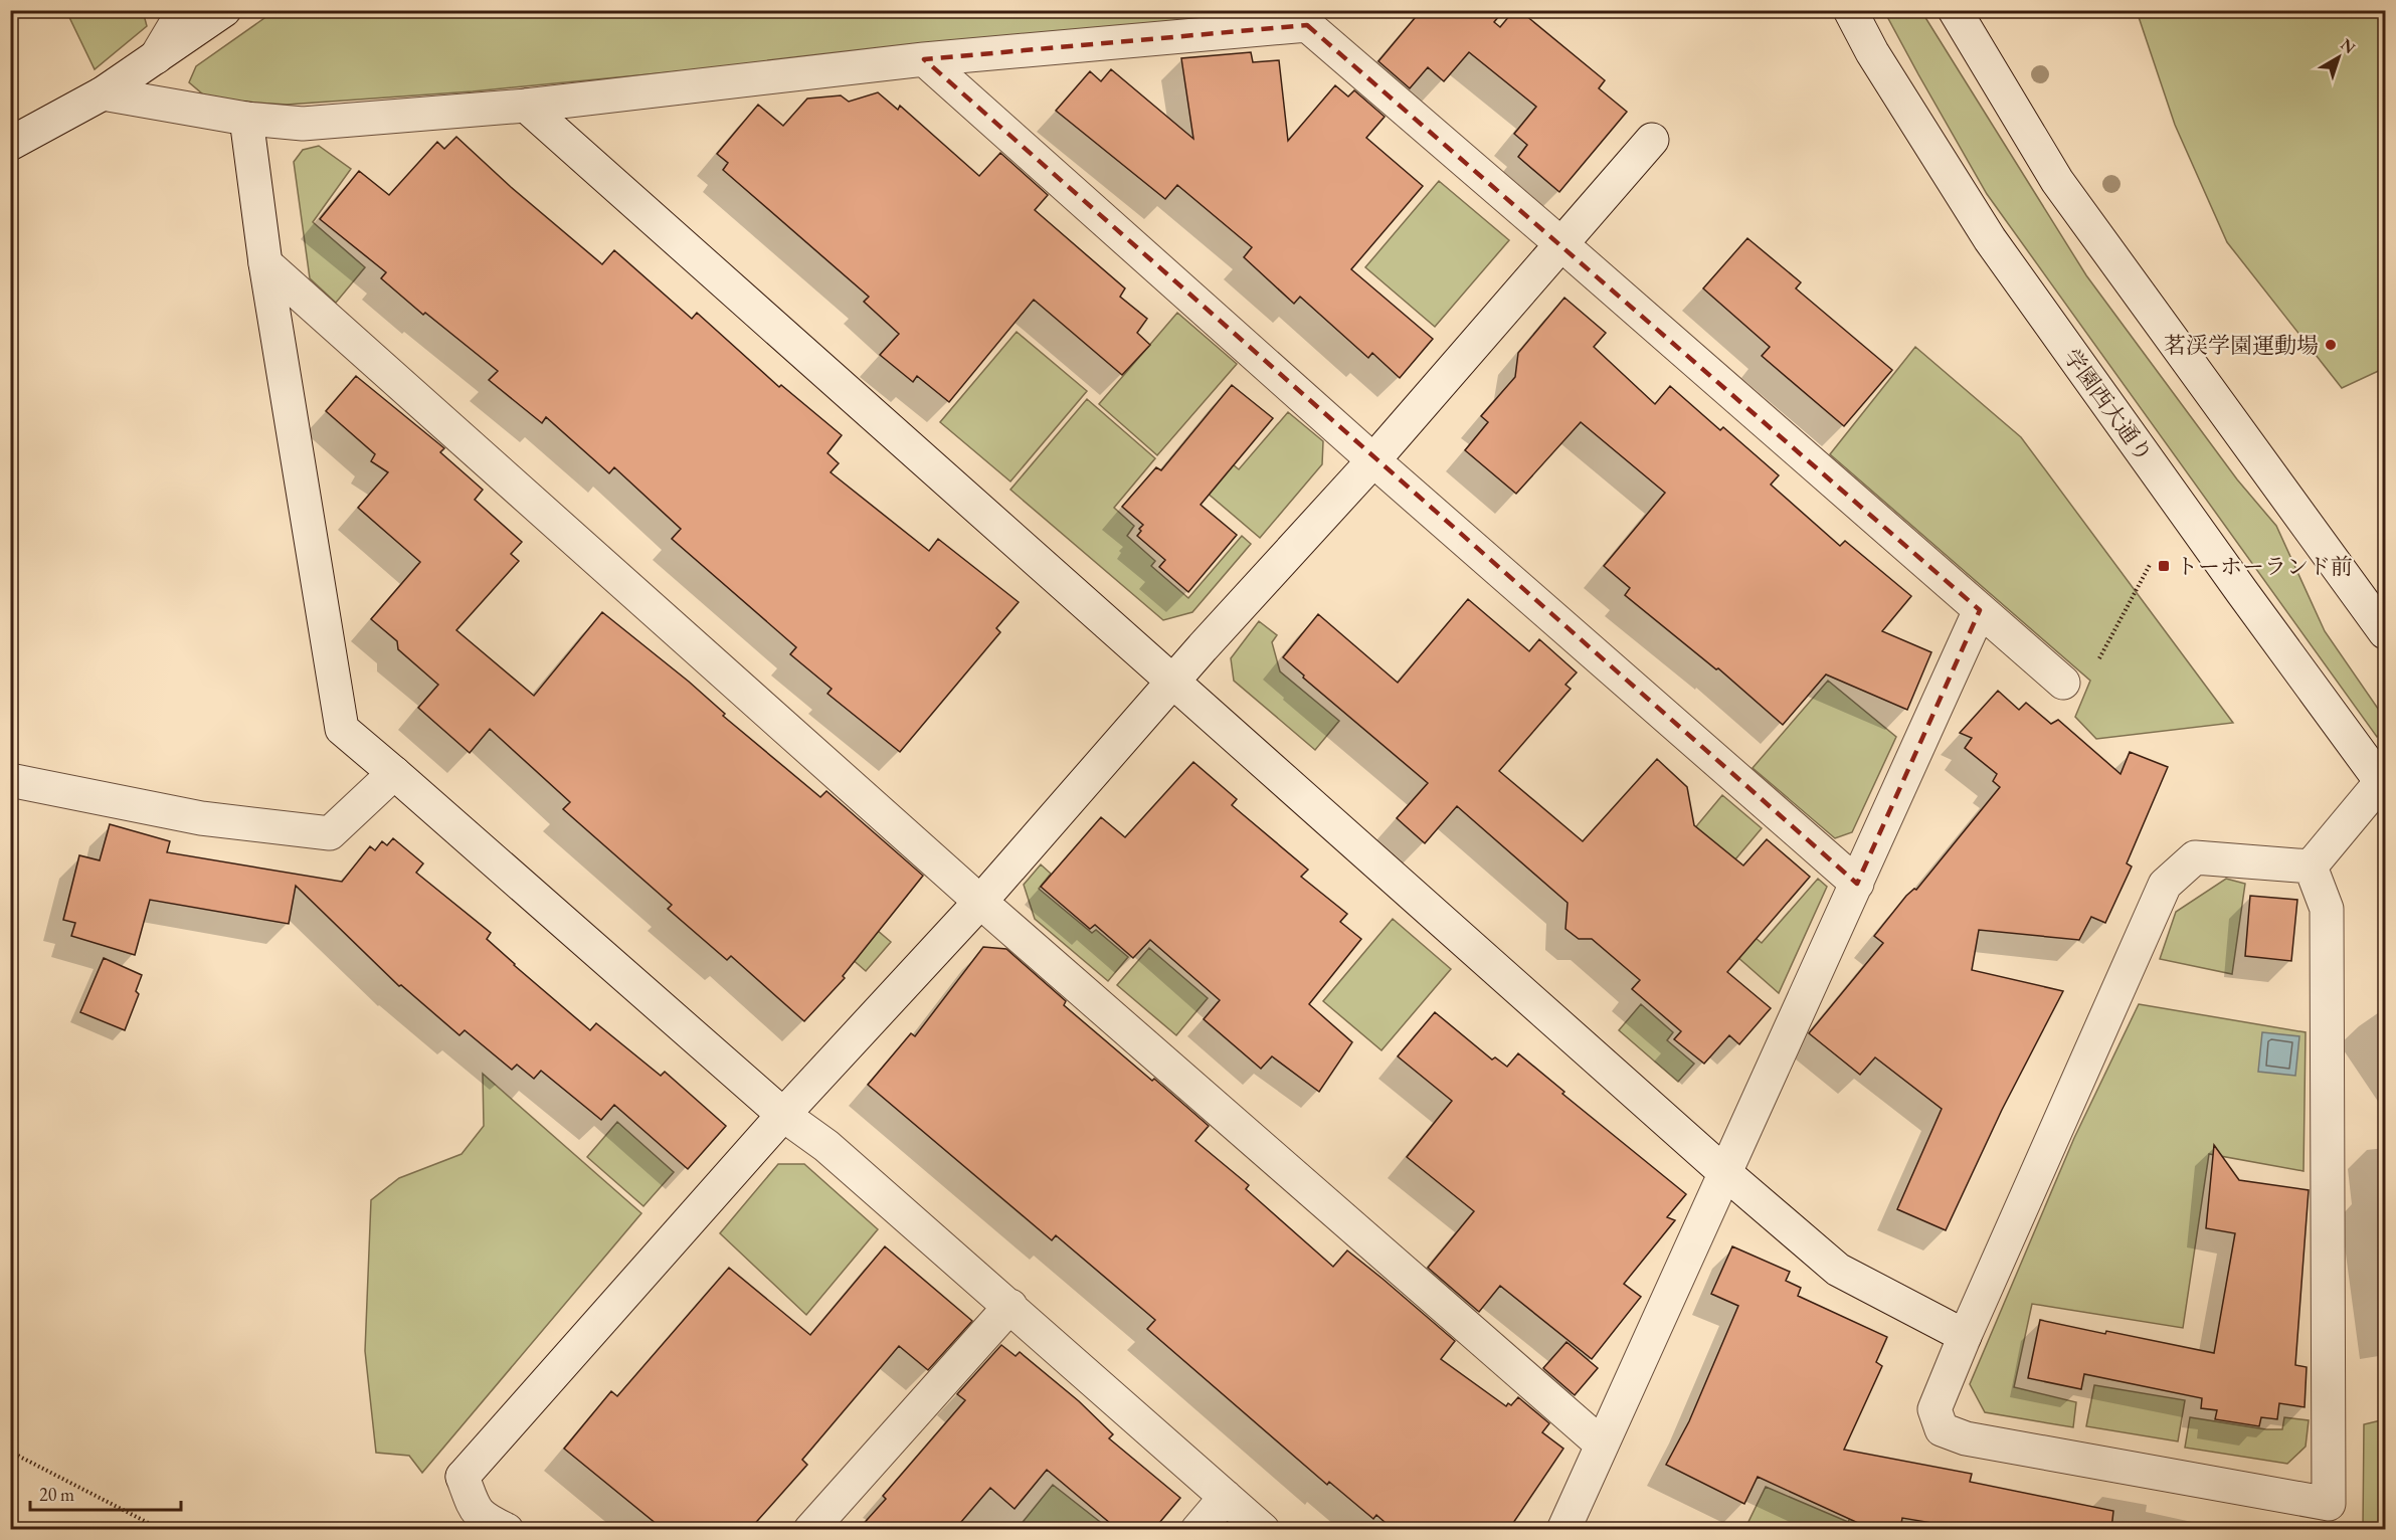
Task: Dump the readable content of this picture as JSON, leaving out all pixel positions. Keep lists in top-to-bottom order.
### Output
{
  "streets": {
    "street": ["学園西大通り"]
  },
  "places": {
    "other": ["茗渓学園運動場"],
    "transit": ["トーホーランド前"]
  },
  "scale_bar": "20 m",
  "north": "top right"
}
